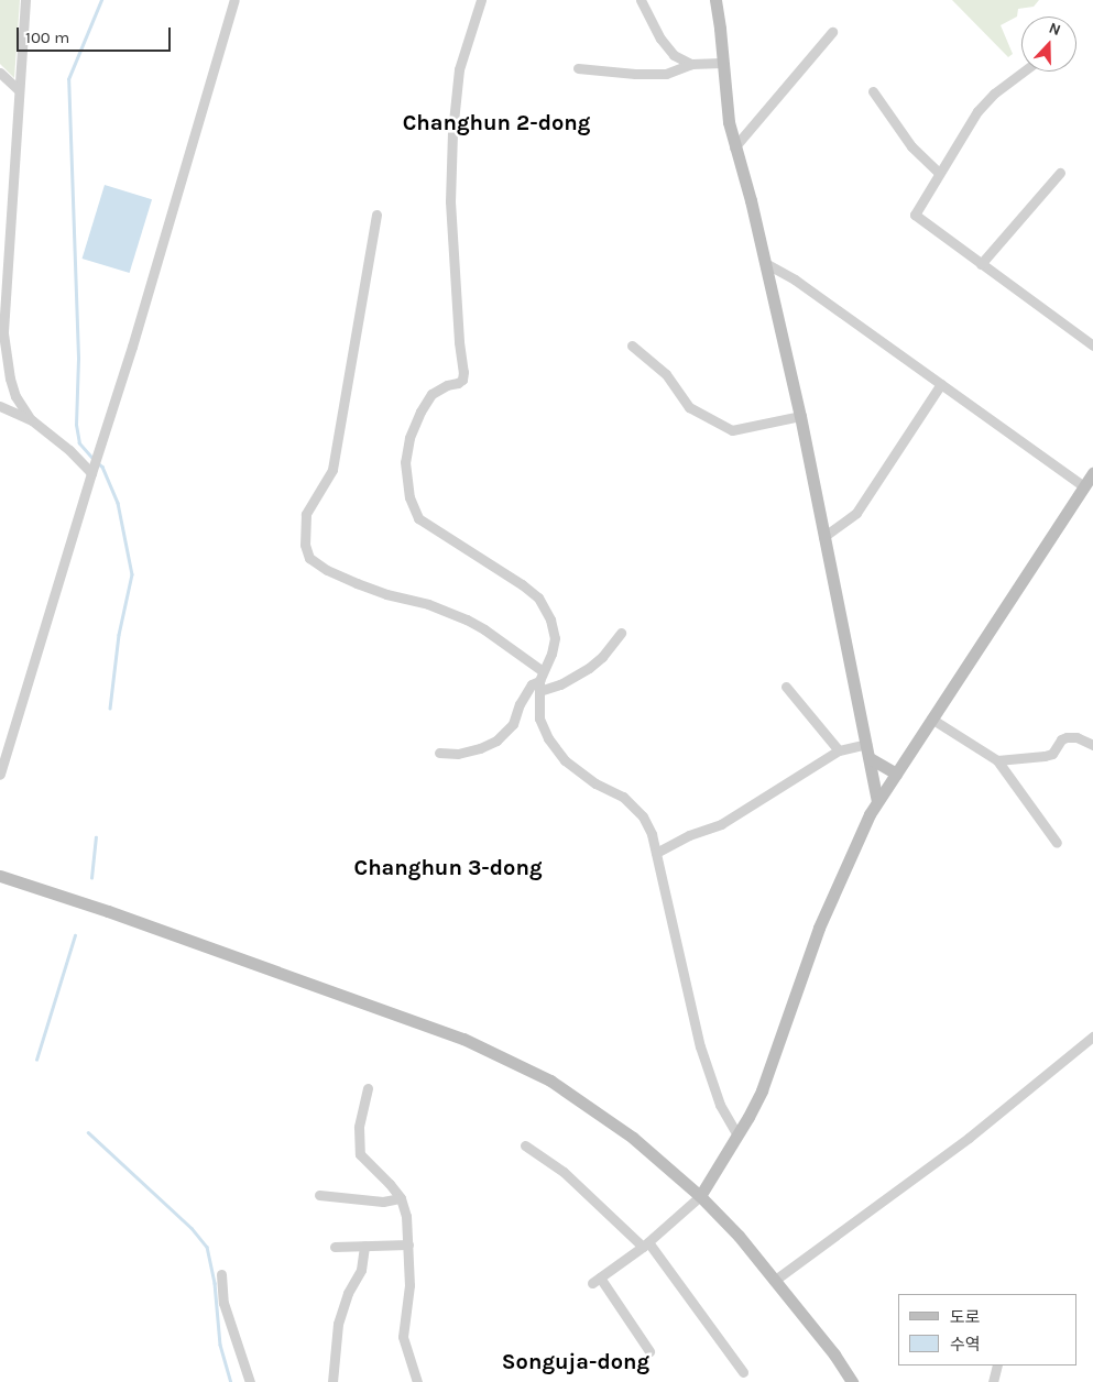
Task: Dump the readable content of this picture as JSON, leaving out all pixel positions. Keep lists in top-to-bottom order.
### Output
{
  "districts": ["Changhun 2-dong", "Changhun 3-dong", "Songuja-dong"],
  "legend": ["도로", "수역"],
  "scale_bar": "100 m",
  "north": "top"
}
